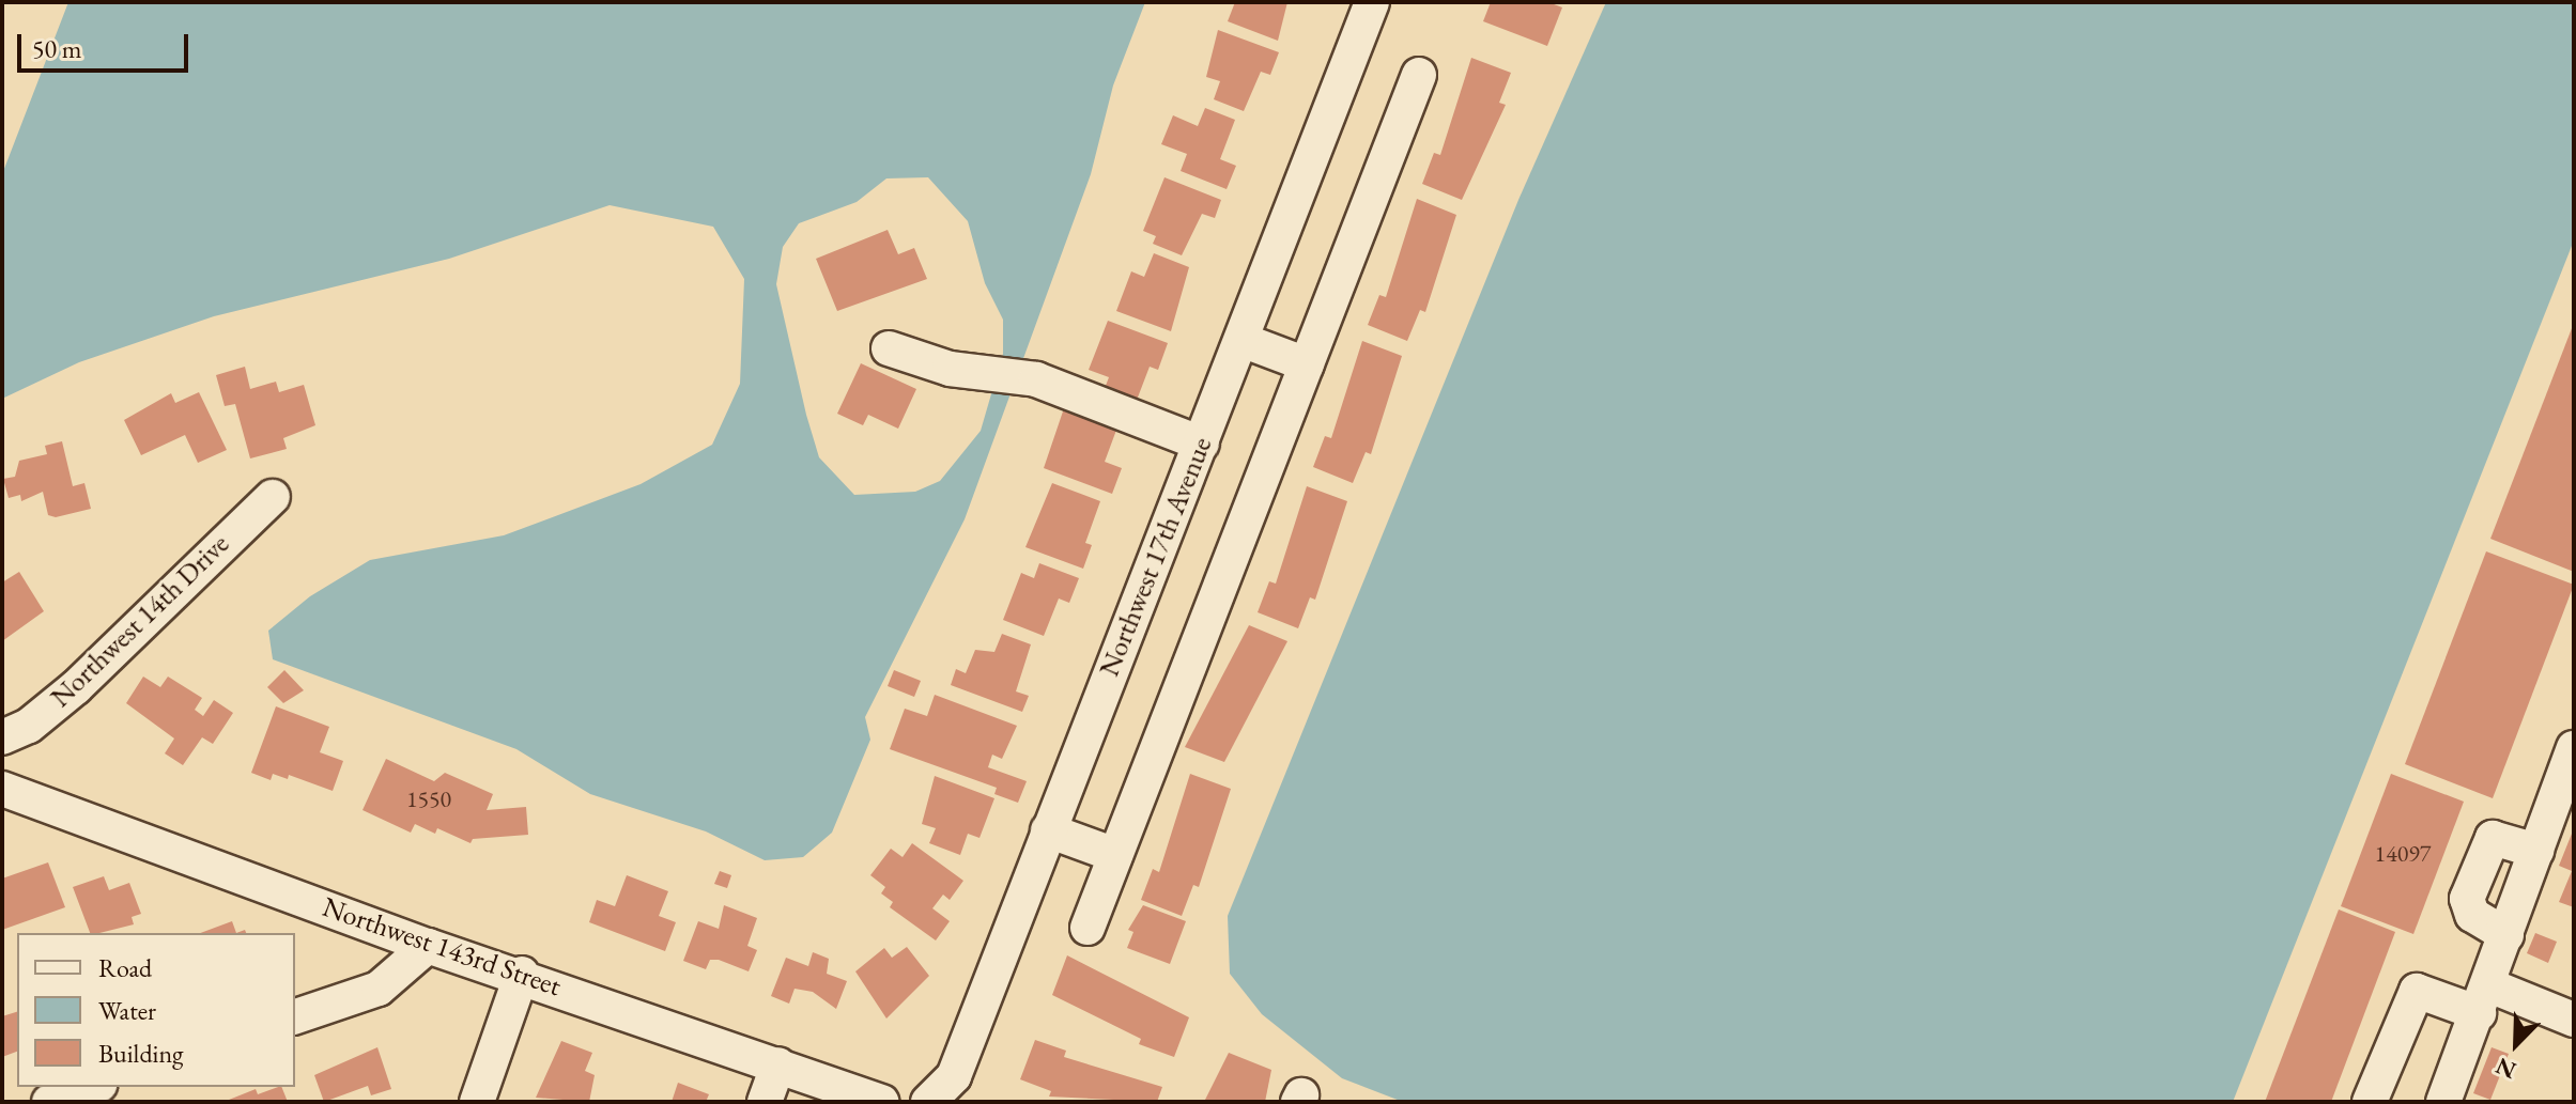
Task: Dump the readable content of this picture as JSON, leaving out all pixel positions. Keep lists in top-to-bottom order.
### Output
{
  "streets": {
    "street": ["Northwest 17th Avenue", "Northwest 14th Drive", "Northwest 143rd Street"]
  },
  "house_numbers": ["1550", "14097"],
  "legend": ["Road", "Water", "Building"],
  "scale_bar": "50 m",
  "north": "bottom left"
}
